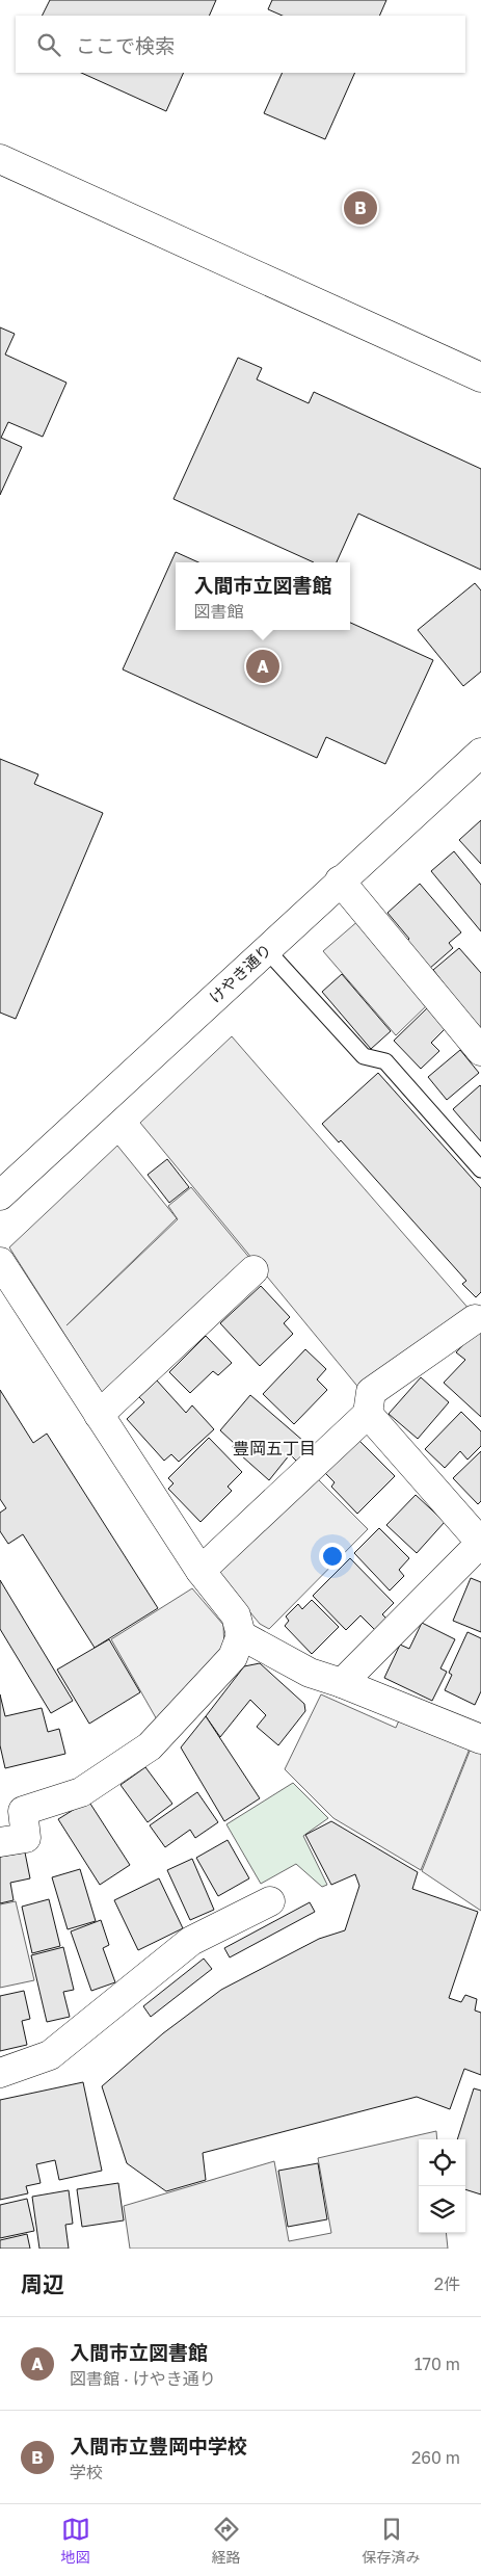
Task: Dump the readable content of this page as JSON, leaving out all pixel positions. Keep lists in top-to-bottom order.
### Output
{
  "streets": {
    "street": ["けやき通り"]
  },
  "districts": ["豊岡五丁目"],
  "page": {
    "search": "ここで検索",
    "pins": ["B", "A"],
    "popup": ["入間市立図書館", "図書館"],
    "heading": ["周辺", "2件"],
    "list": [
      {
        "mark": "A",
        "name": "入間市立図書館",
        "note": "図書館 · けやき通り",
        "value": "170 m"
      },
      {
        "mark": "B",
        "name": "入間市立豊岡中学校",
        "note": "学校",
        "value": "260 m"
      }
    ],
    "nav": ["地図", "経路", "保存済み"]
  }
}
